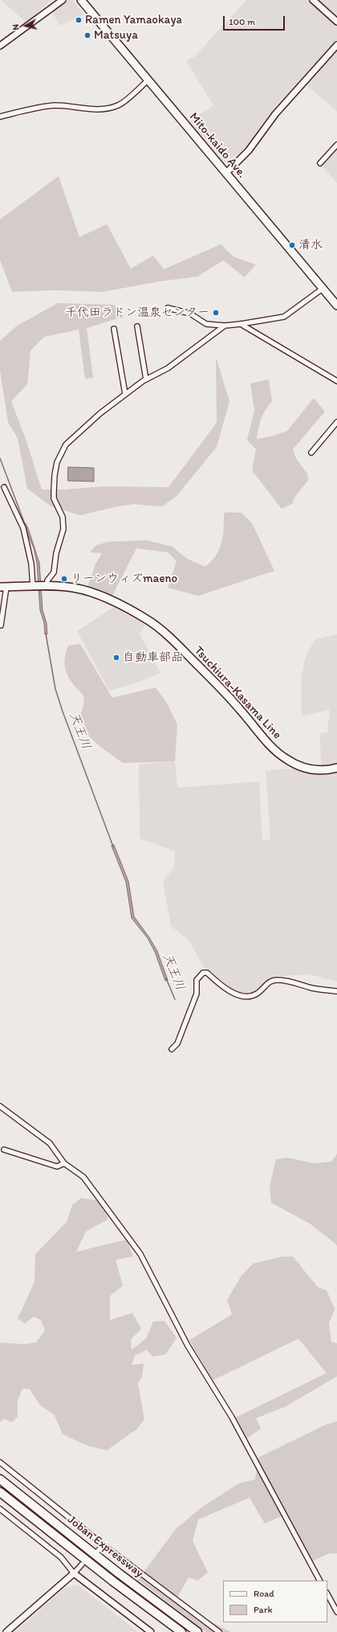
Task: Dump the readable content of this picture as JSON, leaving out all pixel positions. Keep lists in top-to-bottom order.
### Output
{
  "streets": {
    "highway": ["Joban Expressway"],
    "main road": ["Mito-kaido Ave.", "Tsuchiura-Kasama Line"]
  },
  "water": ["天王川"],
  "places": [
    "Ramen Yamaokaya",
    "Matsuya",
    "清水",
    "千代田ラドン温泉センター",
    "リーンウィズmaeno",
    "自動車部品"
  ],
  "legend": ["Road", "Park"],
  "scale_bar": "100 m",
  "north": "left"
}
